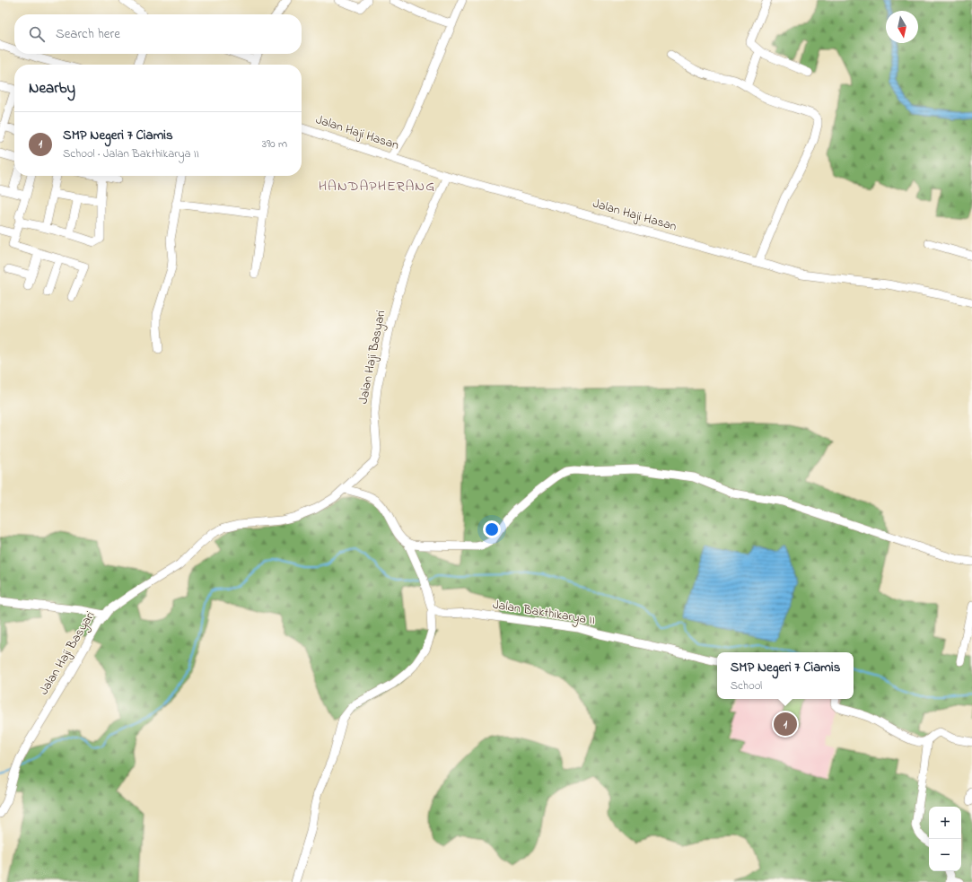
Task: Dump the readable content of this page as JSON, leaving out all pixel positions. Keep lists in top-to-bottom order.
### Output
{
  "streets": {
    "street": ["Jalan Haji Hasan", "Jalan Haji Basyari", "Jalan Bakthikarya II"]
  },
  "crossings": [
    ["Jalan Haji Hasan", "Jalan Haji Basyari"]
  ],
  "districts": ["HANDAPHERANG"],
  "north": "bottom",
  "page": {
    "search": "Search here",
    "heading": "Nearby",
    "list": [
      {
        "mark": "1",
        "name": "SMP Negeri 7 Ciamis",
        "note": "School · Jalan Bakthikarya II",
        "value": "390 m"
      }
    ],
    "popup": ["SMP Negeri 7 Ciamis", "School"],
    "pins": "1",
    "map_buttons": ["+", "−"]
  }
}
